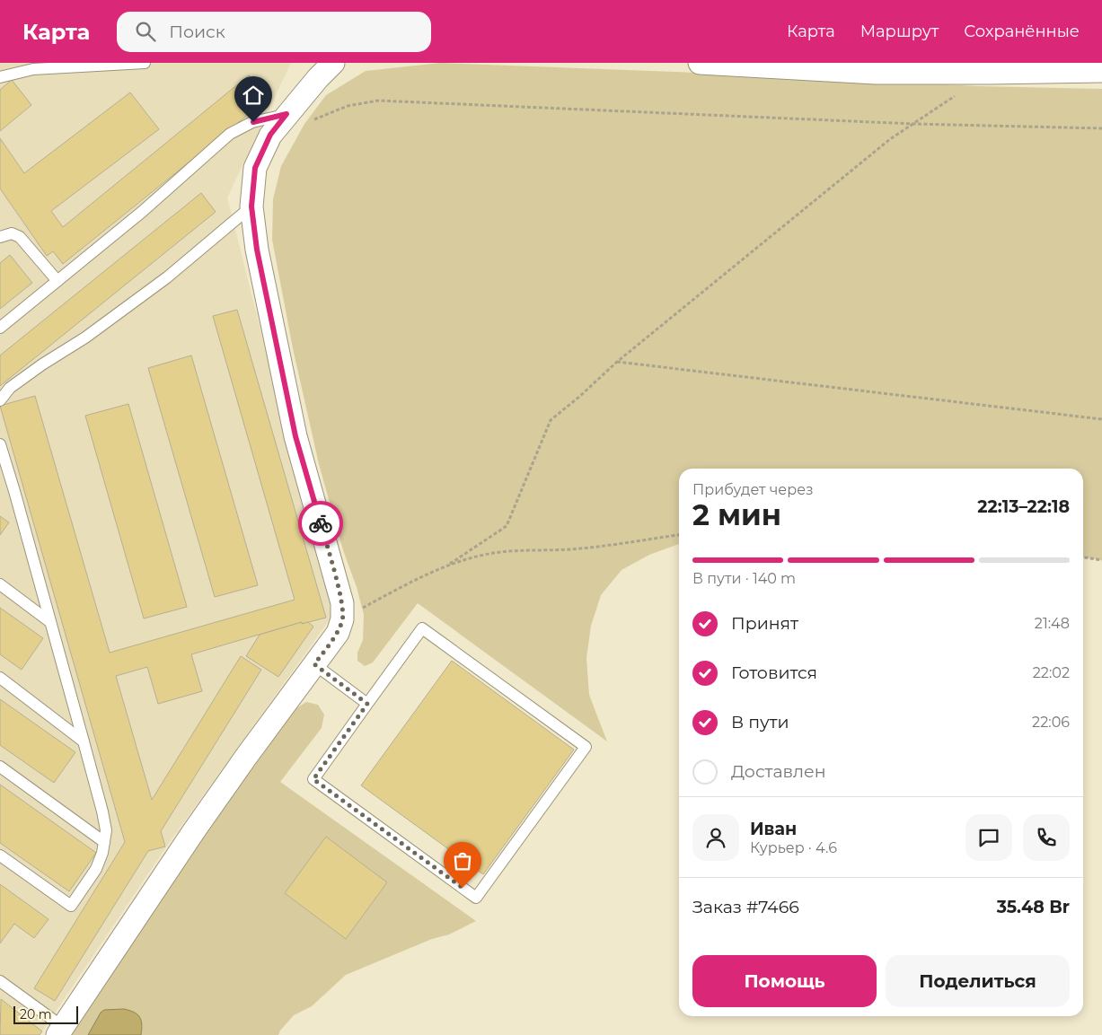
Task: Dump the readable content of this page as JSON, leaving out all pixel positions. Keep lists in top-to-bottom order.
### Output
{
  "scale_bar": "20 m",
  "page": {
    "header": "Карта",
    "search": "Поиск",
    "nav": ["Карта", "Маршрут", "Сохранённые"],
    "heading": ["2 мин", "Прибудет через", "22:13–22:18"],
    "panel": [
      "Иван",
      "Курьер · 4.6",
      "Заказ #7466",
      "35.48 Br"
    ],
    "bar": "В пути · 140 m",
    "list": [
      ["Принят", "21:48"],
      ["Готовится", "22:02"],
      ["В пути", "22:06"],
      "Доставлен"
    ],
    "buttons": ["Помощь", "Поделиться"],
    "scale": "20 m"
  }
}
